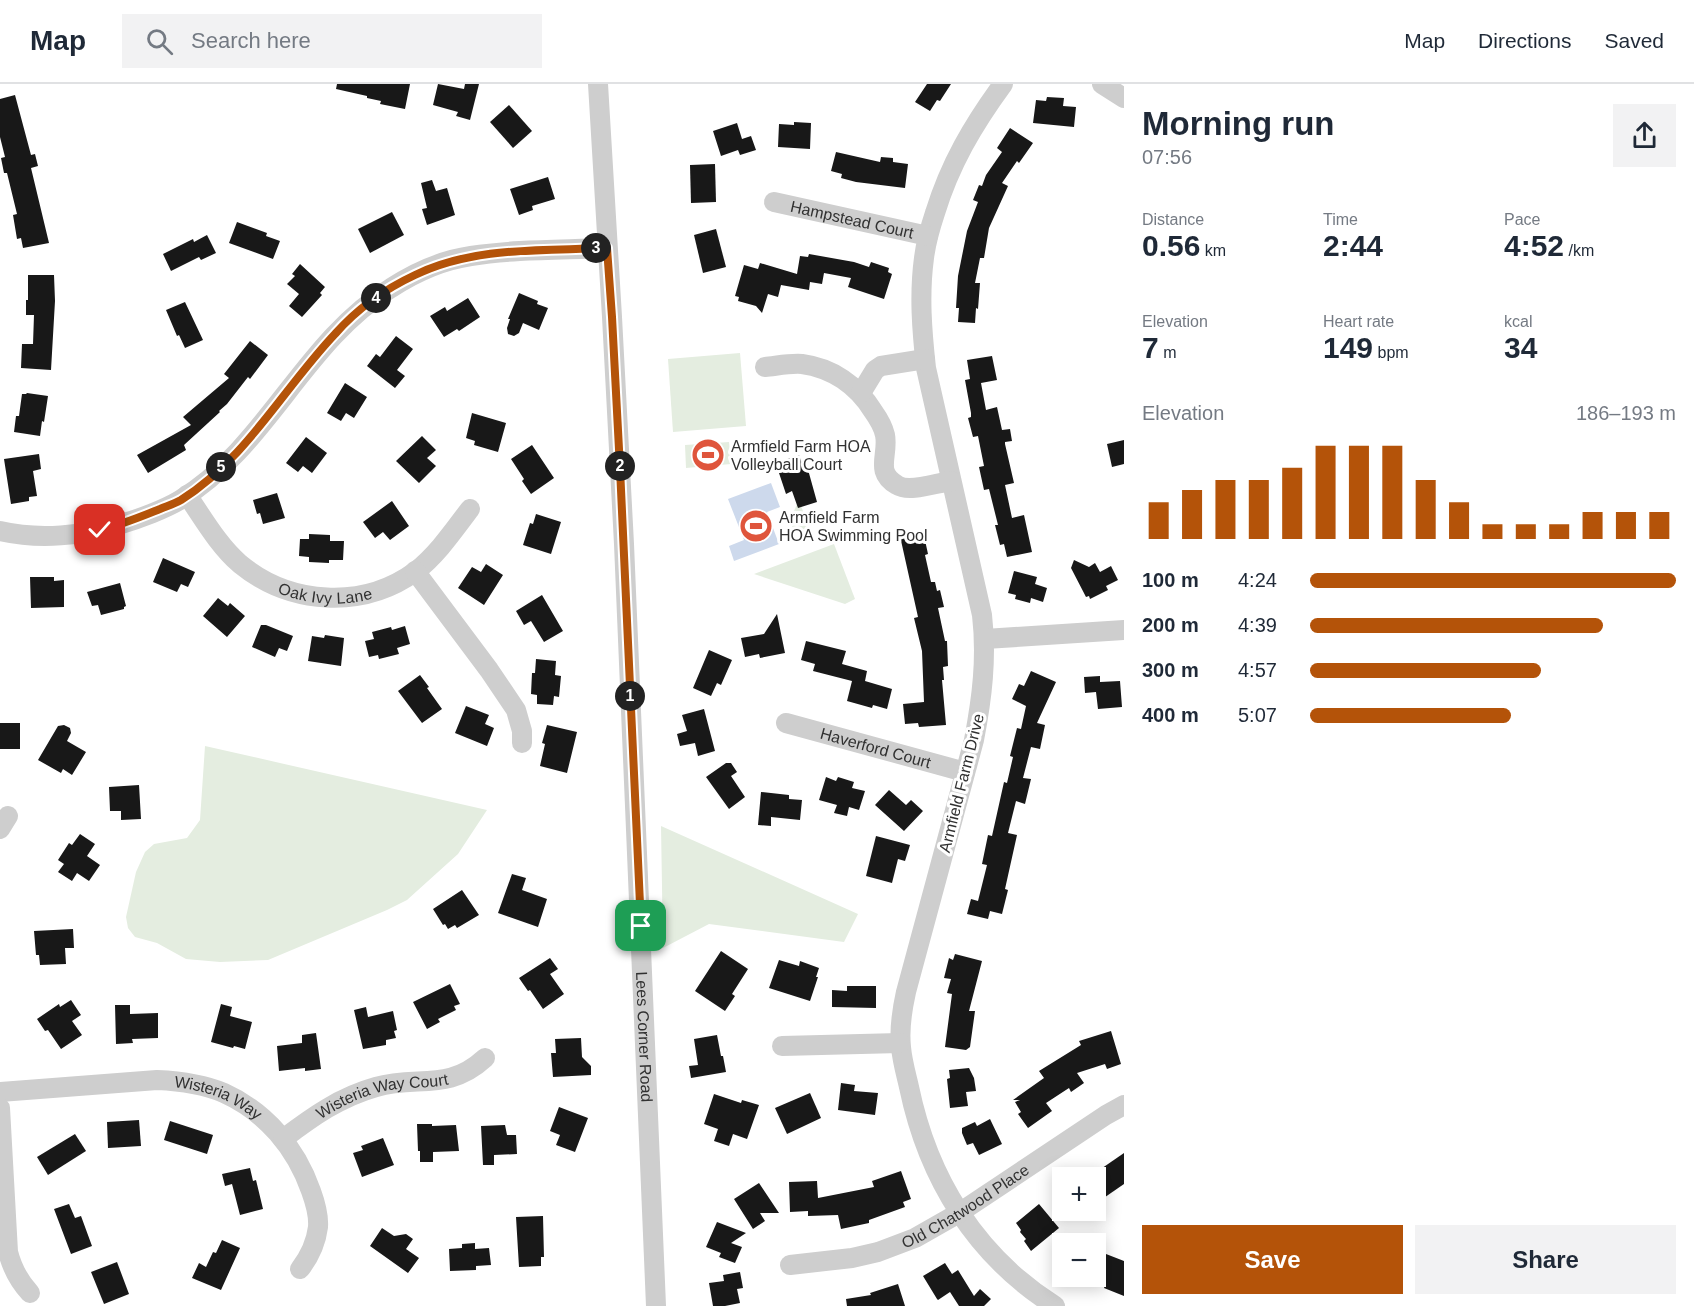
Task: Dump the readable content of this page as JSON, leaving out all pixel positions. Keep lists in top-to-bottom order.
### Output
{
  "streets": {
    "street": [
      "Hampstead Court",
      "Oak Ivy Lane",
      "Haverford Court",
      "Armfield Farm Drive",
      "Lees Corner Road",
      "Wisteria Way Court",
      "Wisteria Way",
      "Old Chatwood Place"
    ]
  },
  "crossings": [
    ["Hampstead Court", "Armfield Farm Drive"],
    ["Haverford Court", "Armfield Farm Drive"],
    ["Armfield Farm Drive", "Old Chatwood Place"],
    ["Wisteria Way Court", "Wisteria Way"]
  ],
  "places": {
    "sports": ["Armfield Farm HOA Volleyball Court", "Armfield Farm HOA Swimming Pool"]
  },
  "page": {
    "header": "Map",
    "search": "Search here",
    "nav": ["Map", "Directions", "Saved"],
    "heading": ["Morning run", "07:56"],
    "stats": [
      ["Distance", "0.56 km"],
      ["Time", "2:44"],
      ["Pace", "4:52 /km"],
      ["Elevation", "7 m"],
      ["Heart rate", "149 bpm"],
      ["kcal", "34"]
    ],
    "pins": [
      "3",
      "4",
      "2",
      "5",
      "1"
    ],
    "chart": ["Elevation", "186–193 m"],
    "list": [
      {
        "name": "100 m",
        "note": "4:24"
      },
      {
        "name": "200 m",
        "note": "4:39"
      },
      {
        "name": "300 m",
        "note": "4:57"
      },
      {
        "name": "400 m",
        "note": "5:07"
      }
    ],
    "map_buttons": ["+", "−"],
    "buttons": ["Save", "Share"]
  }
}
